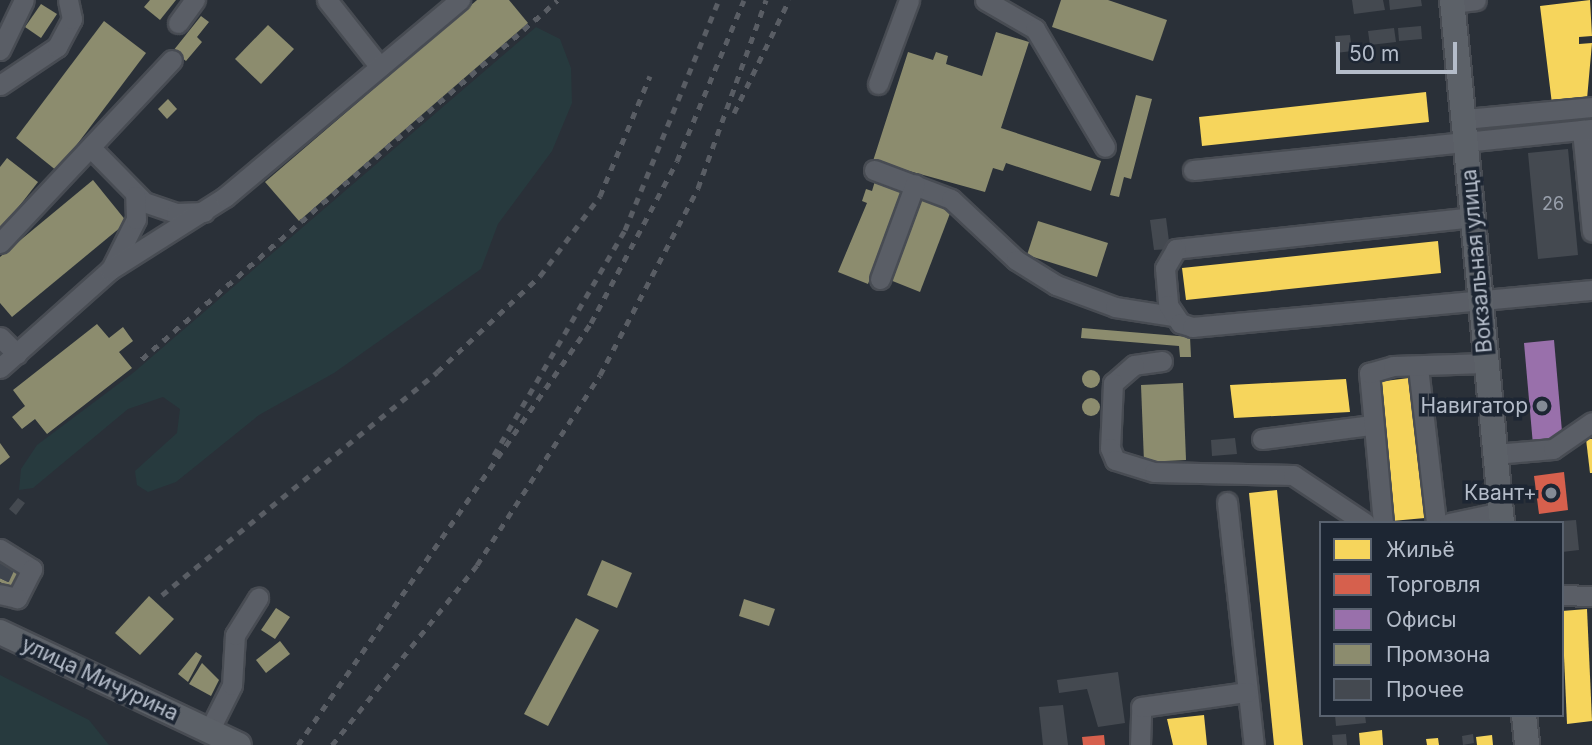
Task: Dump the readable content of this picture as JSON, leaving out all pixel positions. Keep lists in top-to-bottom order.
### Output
{
  "streets": {
    "main road": ["Вокзальная улица", "улица Мичурина"]
  },
  "places": ["Навигатор", "Квант+"],
  "house_numbers": ["26"],
  "legend": [
    "Жильё",
    "Торговля",
    "Офисы",
    "Промзона",
    "Прочее"
  ],
  "scale_bar": "50 m"
}
